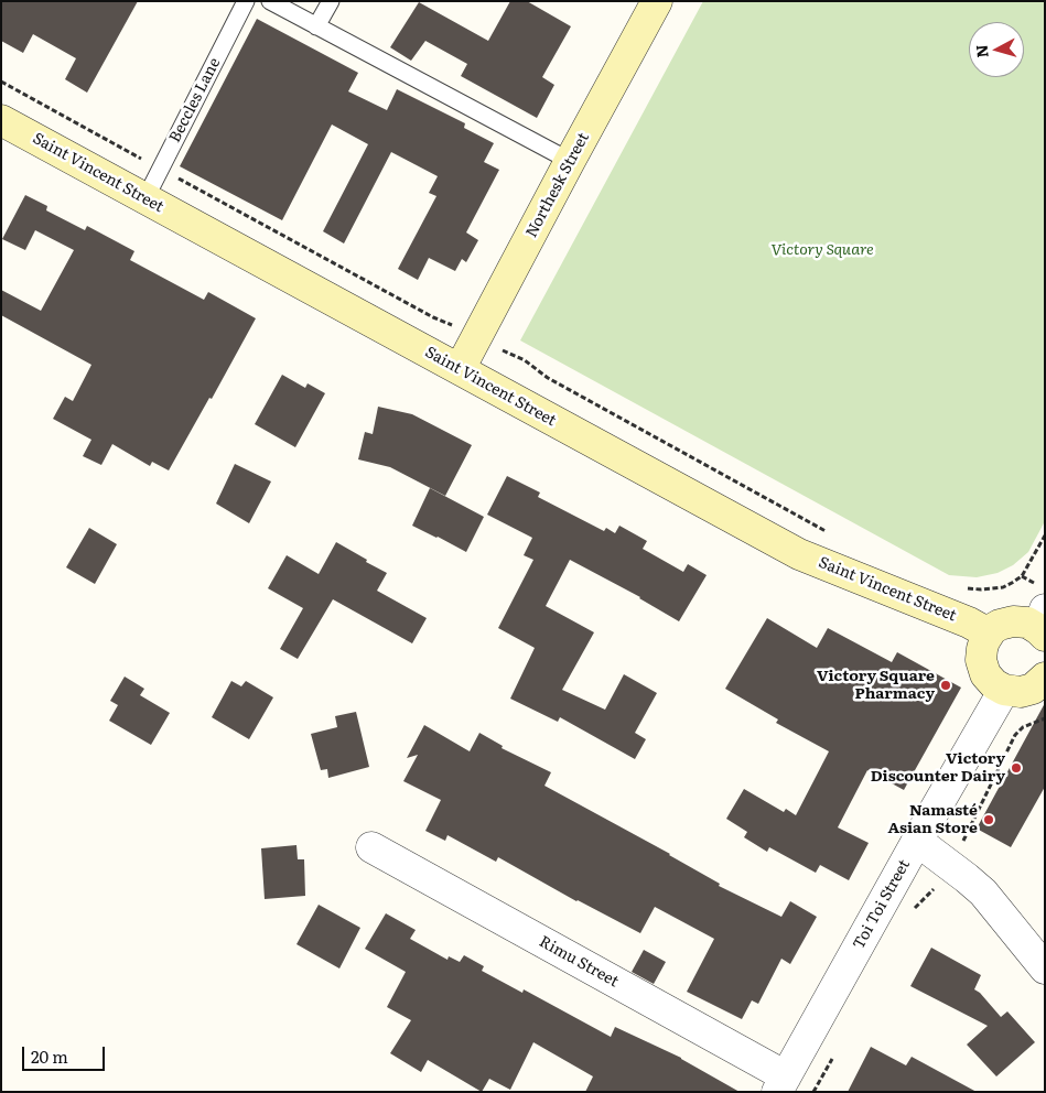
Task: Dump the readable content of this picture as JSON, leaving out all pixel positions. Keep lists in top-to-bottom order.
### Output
{
  "streets": {
    "street": [
      "Saint Vincent Street",
      "Northesk Street",
      "Toi Toi Street",
      "Rimu Street"
    ],
    "lane": ["Beccles Lane"]
  },
  "crossings": [
    ["Beccles Lane", "Saint Vincent Street"],
    ["Saint Vincent Street", "Northesk Street"],
    ["Toi Toi Street", "Rimu Street"]
  ],
  "parks": ["Victory Square"],
  "places": ["Victory Square Pharmacy", "Victory Discounter Dairy", "Namasté Asian Store"],
  "scale_bar": "20 m",
  "north": "left"
}
